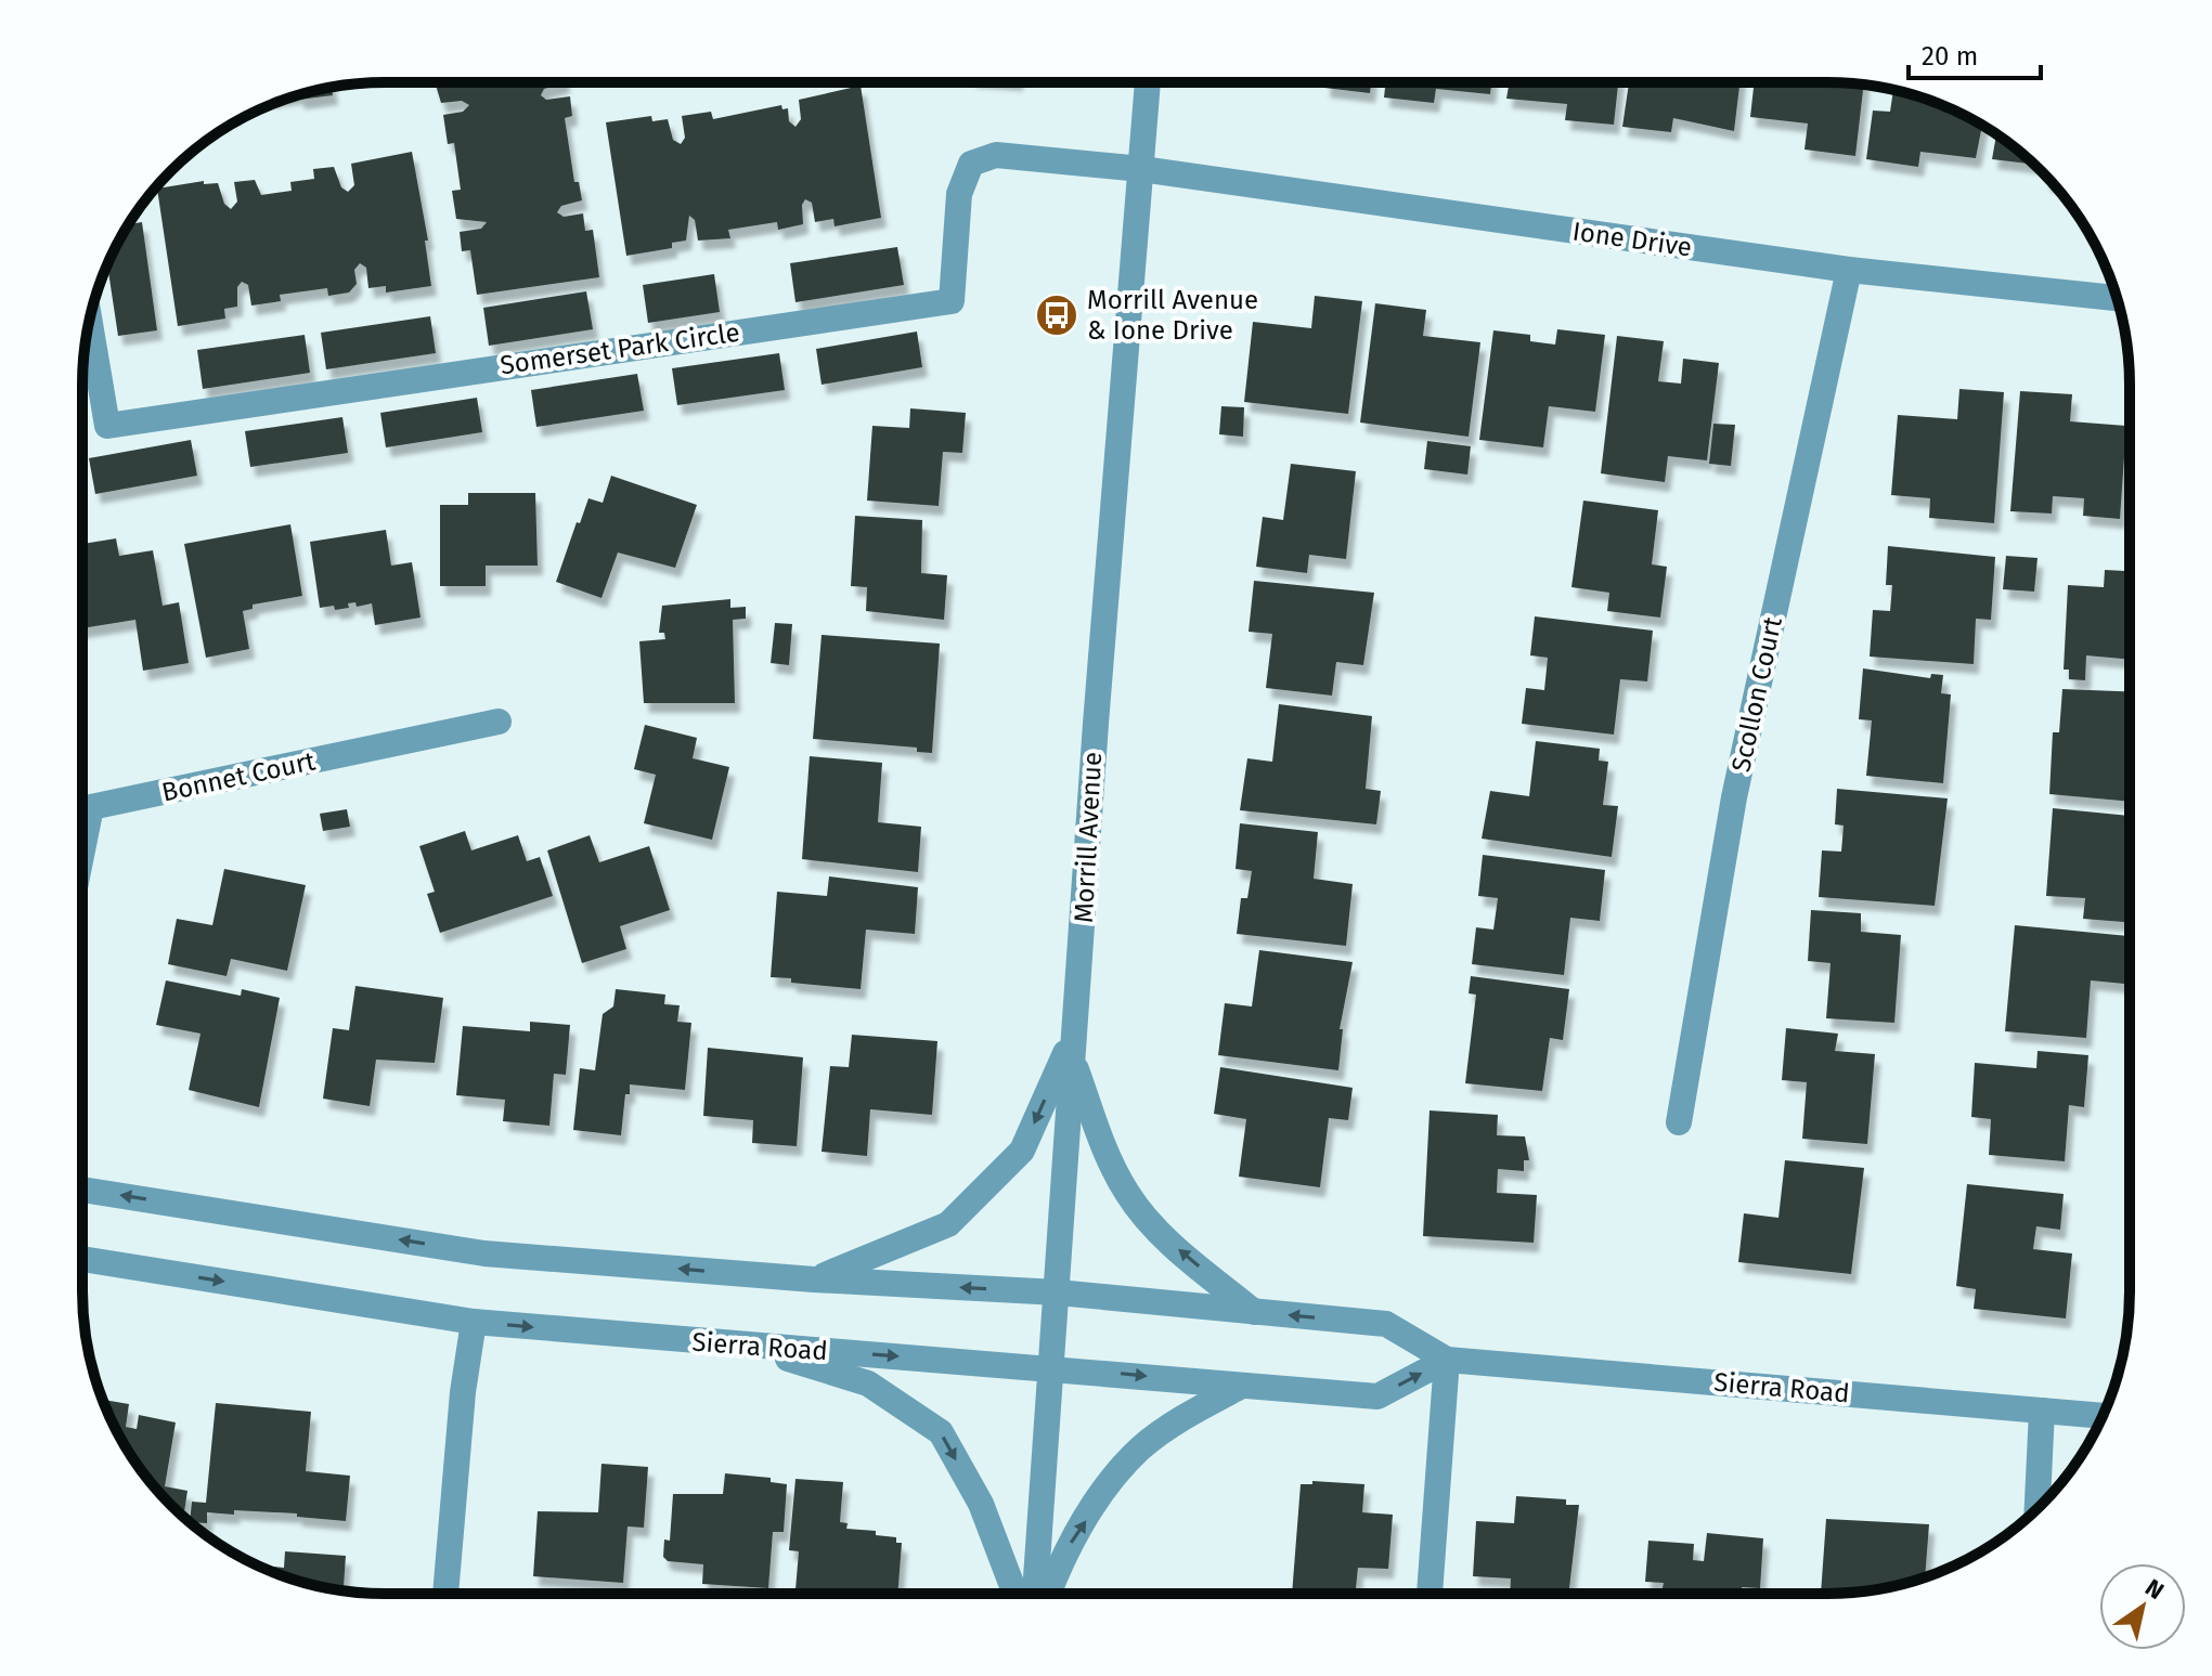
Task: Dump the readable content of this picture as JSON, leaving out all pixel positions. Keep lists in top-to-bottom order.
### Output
{
  "streets": {
    "street": [
      "Ione Drive",
      "Somerset Park Circle",
      "Scollon Court",
      "Bonnet Court",
      "Morrill Avenue",
      "Sierra Road"
    ]
  },
  "crossings": [
    ["Ione Drive", "Somerset Park Circle"],
    ["Ione Drive", "Scollon Court"],
    ["Ione Drive", "Morrill Avenue"],
    ["Somerset Park Circle", "Morrill Avenue"],
    ["Morrill Avenue", "Sierra Road"]
  ],
  "places": {
    "bus stop": ["Morrill Avenue & Ione Drive"]
  },
  "scale_bar": "20 m",
  "north": "top right"
}
